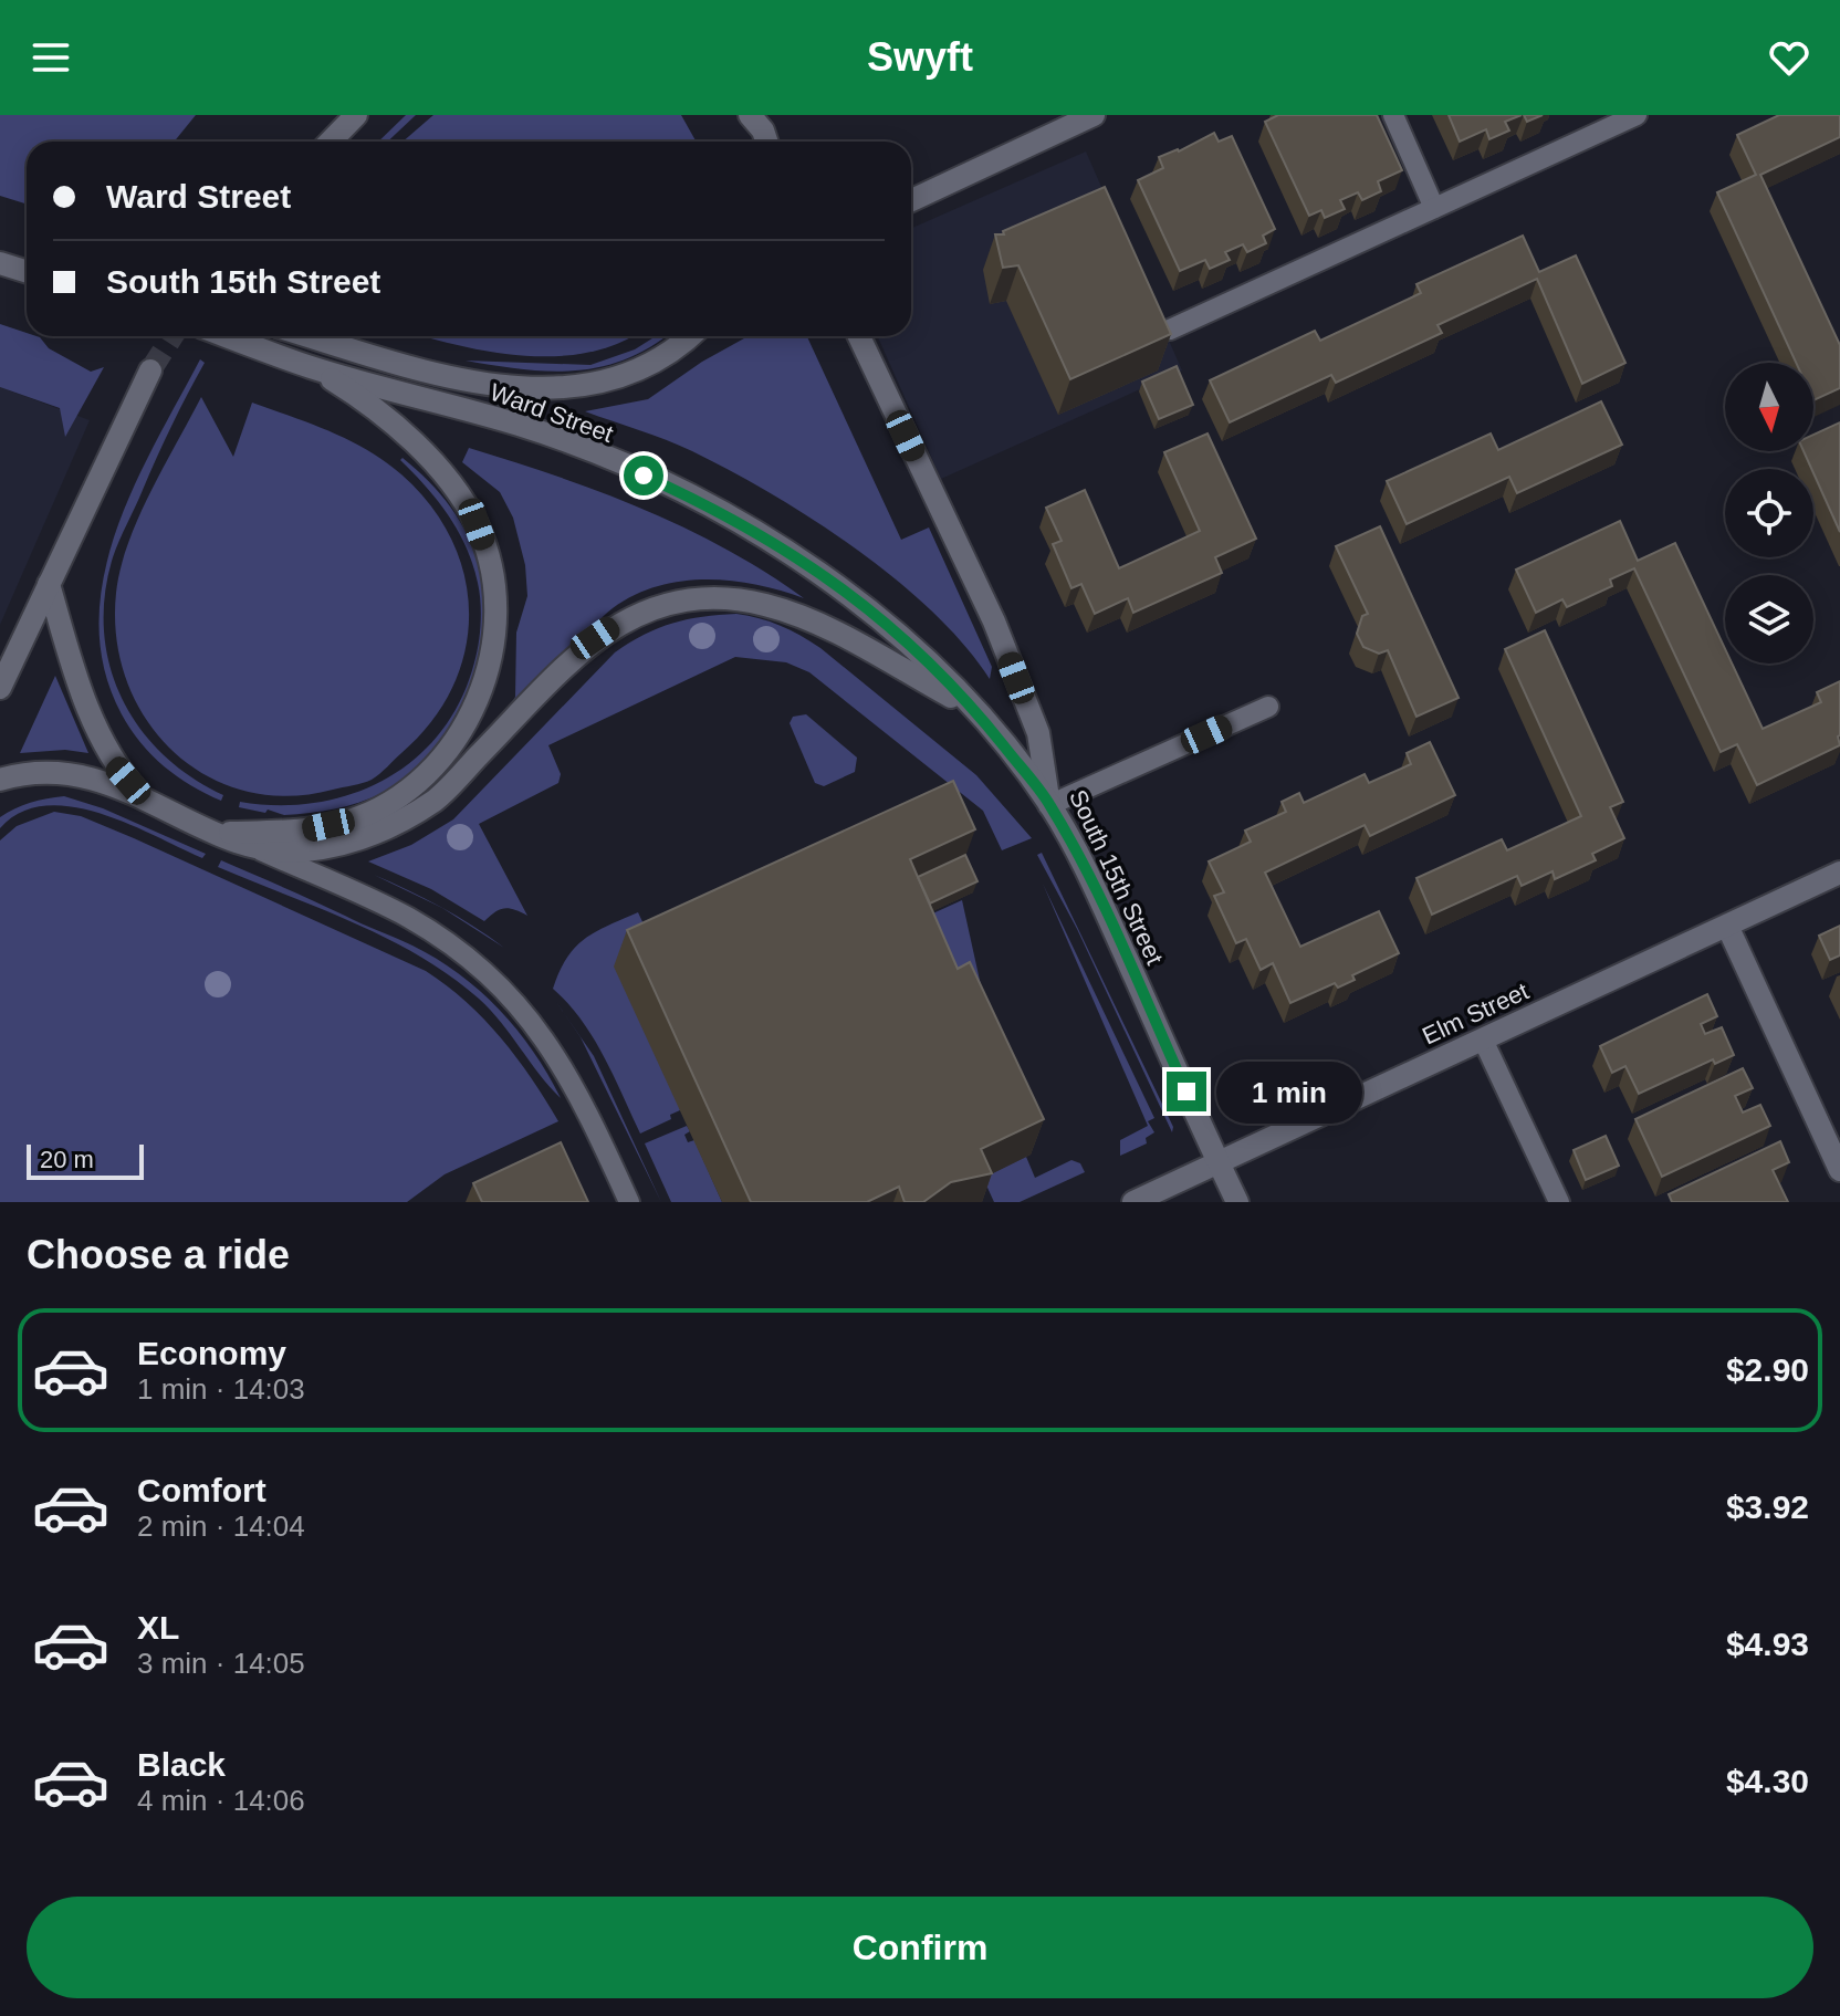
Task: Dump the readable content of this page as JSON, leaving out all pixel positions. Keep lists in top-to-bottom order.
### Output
{
  "streets": {
    "main road": ["Ward Street", "South 15th Street", "Elm Street"]
  },
  "crossings": [
    ["Ward Street", "South 15th Street"],
    ["South 15th Street", "Elm Street"]
  ],
  "scale_bar": "20 m",
  "north": "bottom",
  "page": {
    "header": "Swyft",
    "banner": ["Ward Street", "South 15th Street"],
    "bubble": "1 min",
    "scale": "20 m",
    "heading": "Choose a ride",
    "list": [
      {
        "name": "Economy",
        "note": "1 min · 14:03",
        "value": "$2.90"
      },
      {
        "name": "Comfort",
        "note": "2 min · 14:04",
        "value": "$3.92"
      },
      {
        "name": "XL",
        "note": "3 min · 14:05",
        "value": "$4.93"
      },
      {
        "name": "Black",
        "note": "4 min · 14:06",
        "value": "$4.30"
      }
    ],
    "buttons": "Confirm"
  }
}
